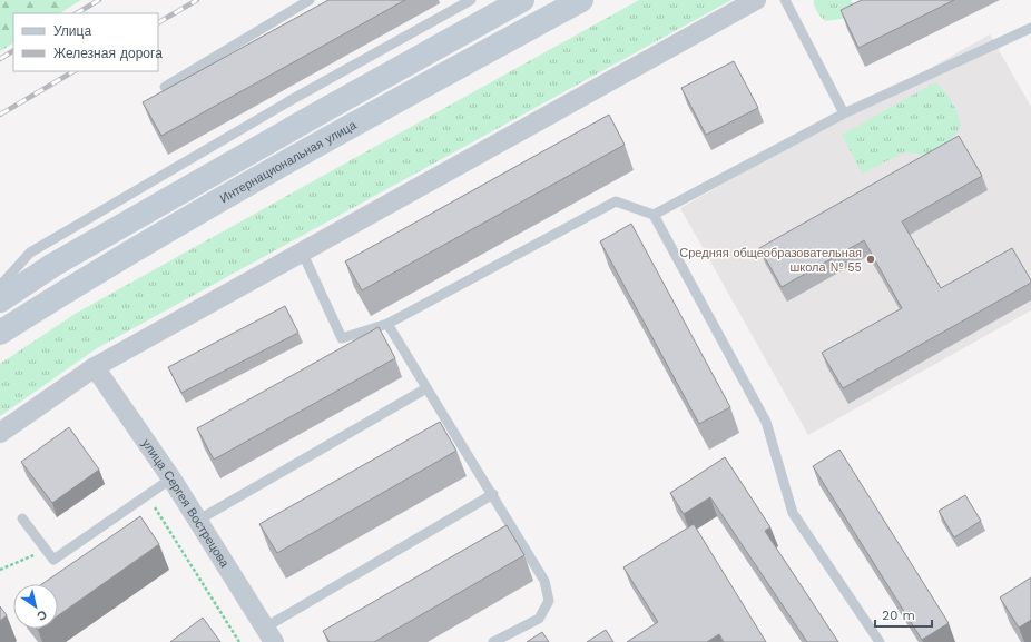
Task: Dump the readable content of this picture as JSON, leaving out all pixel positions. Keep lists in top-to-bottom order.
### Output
{
  "streets": {
    "main road": ["Интернациональная улица"],
    "street": ["улица Сергея Вострецова"]
  },
  "places": ["Средняя общеобразовательная школа № 55"],
  "legend": ["Улица", "Железная дорога"],
  "scale_bar": "20 m",
  "north": "bottom right"
}
